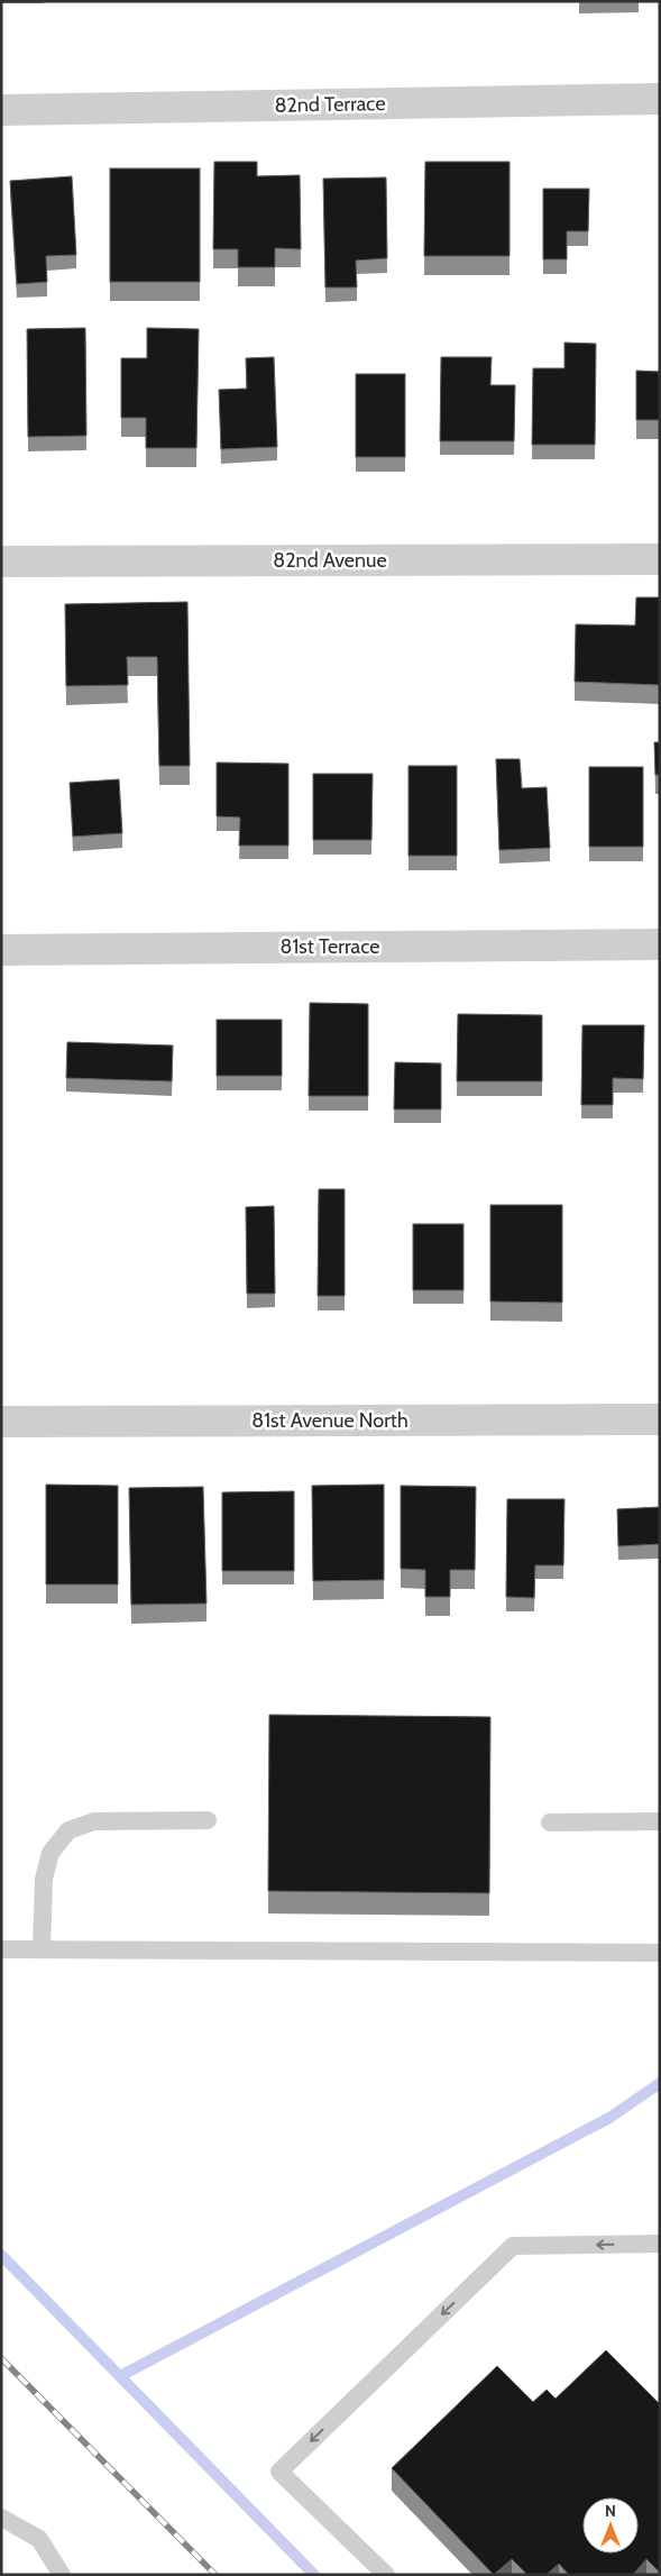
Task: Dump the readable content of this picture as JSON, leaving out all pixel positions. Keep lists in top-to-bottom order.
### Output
{
  "streets": {
    "street": [
      "82nd Terrace",
      "82nd Avenue",
      "81st Terrace",
      "81st Avenue North"
    ]
  },
  "north": "top"
}
